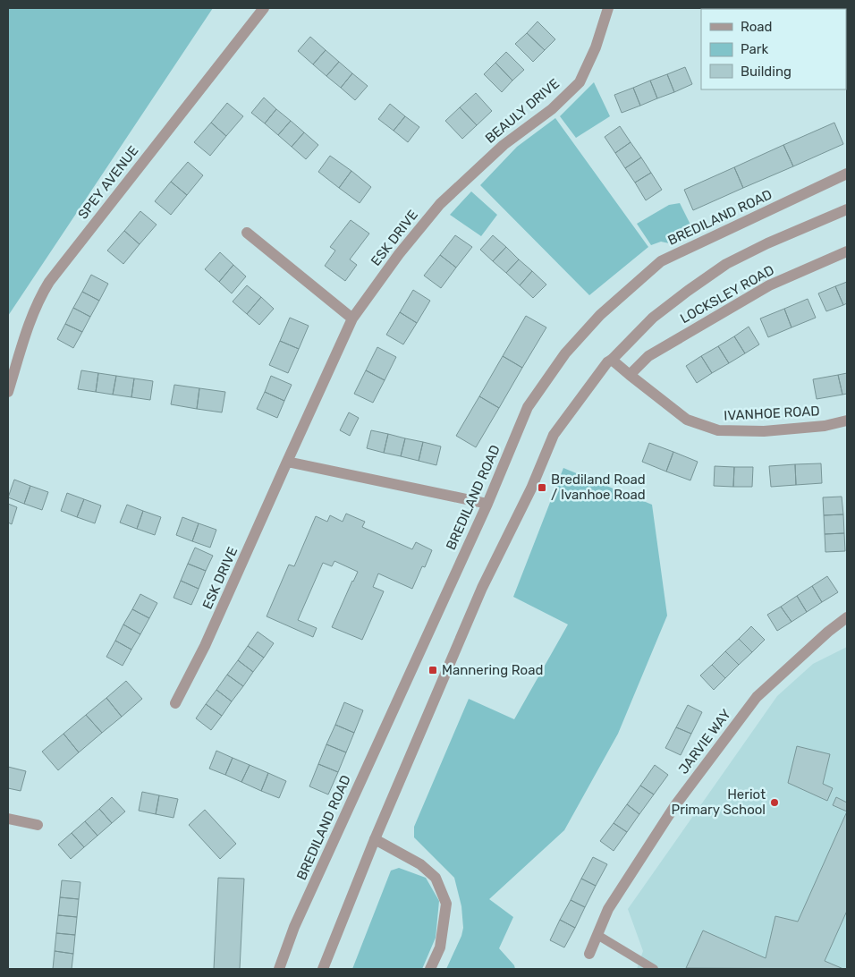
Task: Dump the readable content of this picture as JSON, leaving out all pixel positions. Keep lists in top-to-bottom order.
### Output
{
  "streets": {
    "street": [
      "BEAULY DRIVE",
      "SPEY AVENUE",
      "BREDILAND ROAD",
      "ESK DRIVE",
      "LOCKSLEY ROAD",
      "IVANHOE ROAD",
      "JARVIE WAY"
    ]
  },
  "crossings": [
    ["BEAULY DRIVE", "ESK DRIVE"],
    ["LOCKSLEY ROAD", "IVANHOE ROAD"]
  ],
  "places": {
    "transit": ["Brediland Road / Ivanhoe Road", "Mannering Road"],
    "other": ["Heriot Primary School"]
  },
  "legend": ["Road", "Park", "Building"]
}
